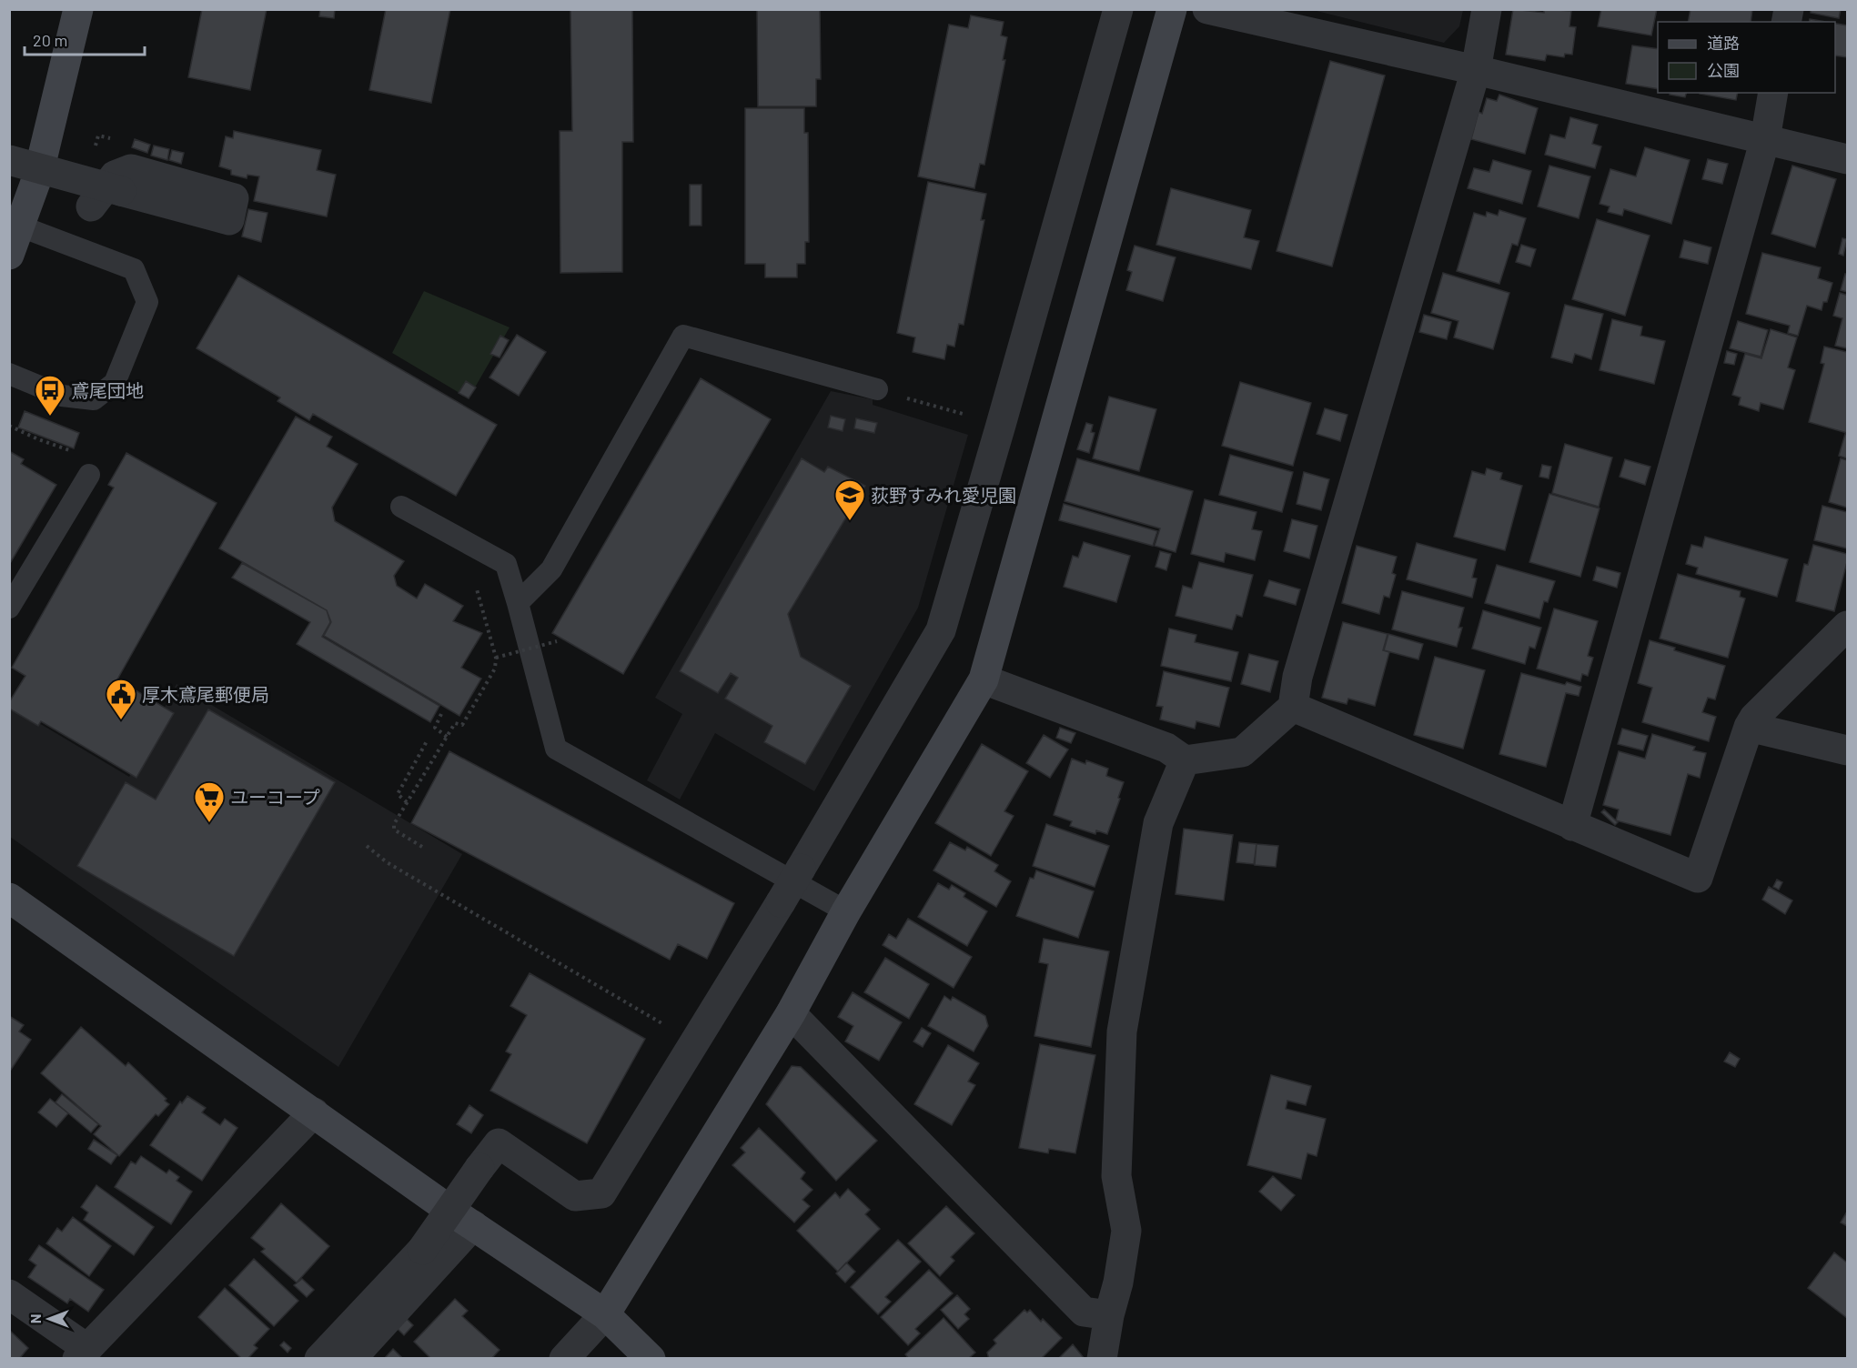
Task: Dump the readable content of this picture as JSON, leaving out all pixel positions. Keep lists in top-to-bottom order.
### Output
{
  "places": {
    "bus stop": ["鳶尾団地"],
    "school or university": ["荻野すみれ愛児園"],
    "public building": ["厚木鳶尾郵便局"],
    "supermarket": ["ユーコープ"]
  },
  "legend": ["道路", "公園"],
  "scale_bar": "20 m",
  "north": "left"
}
